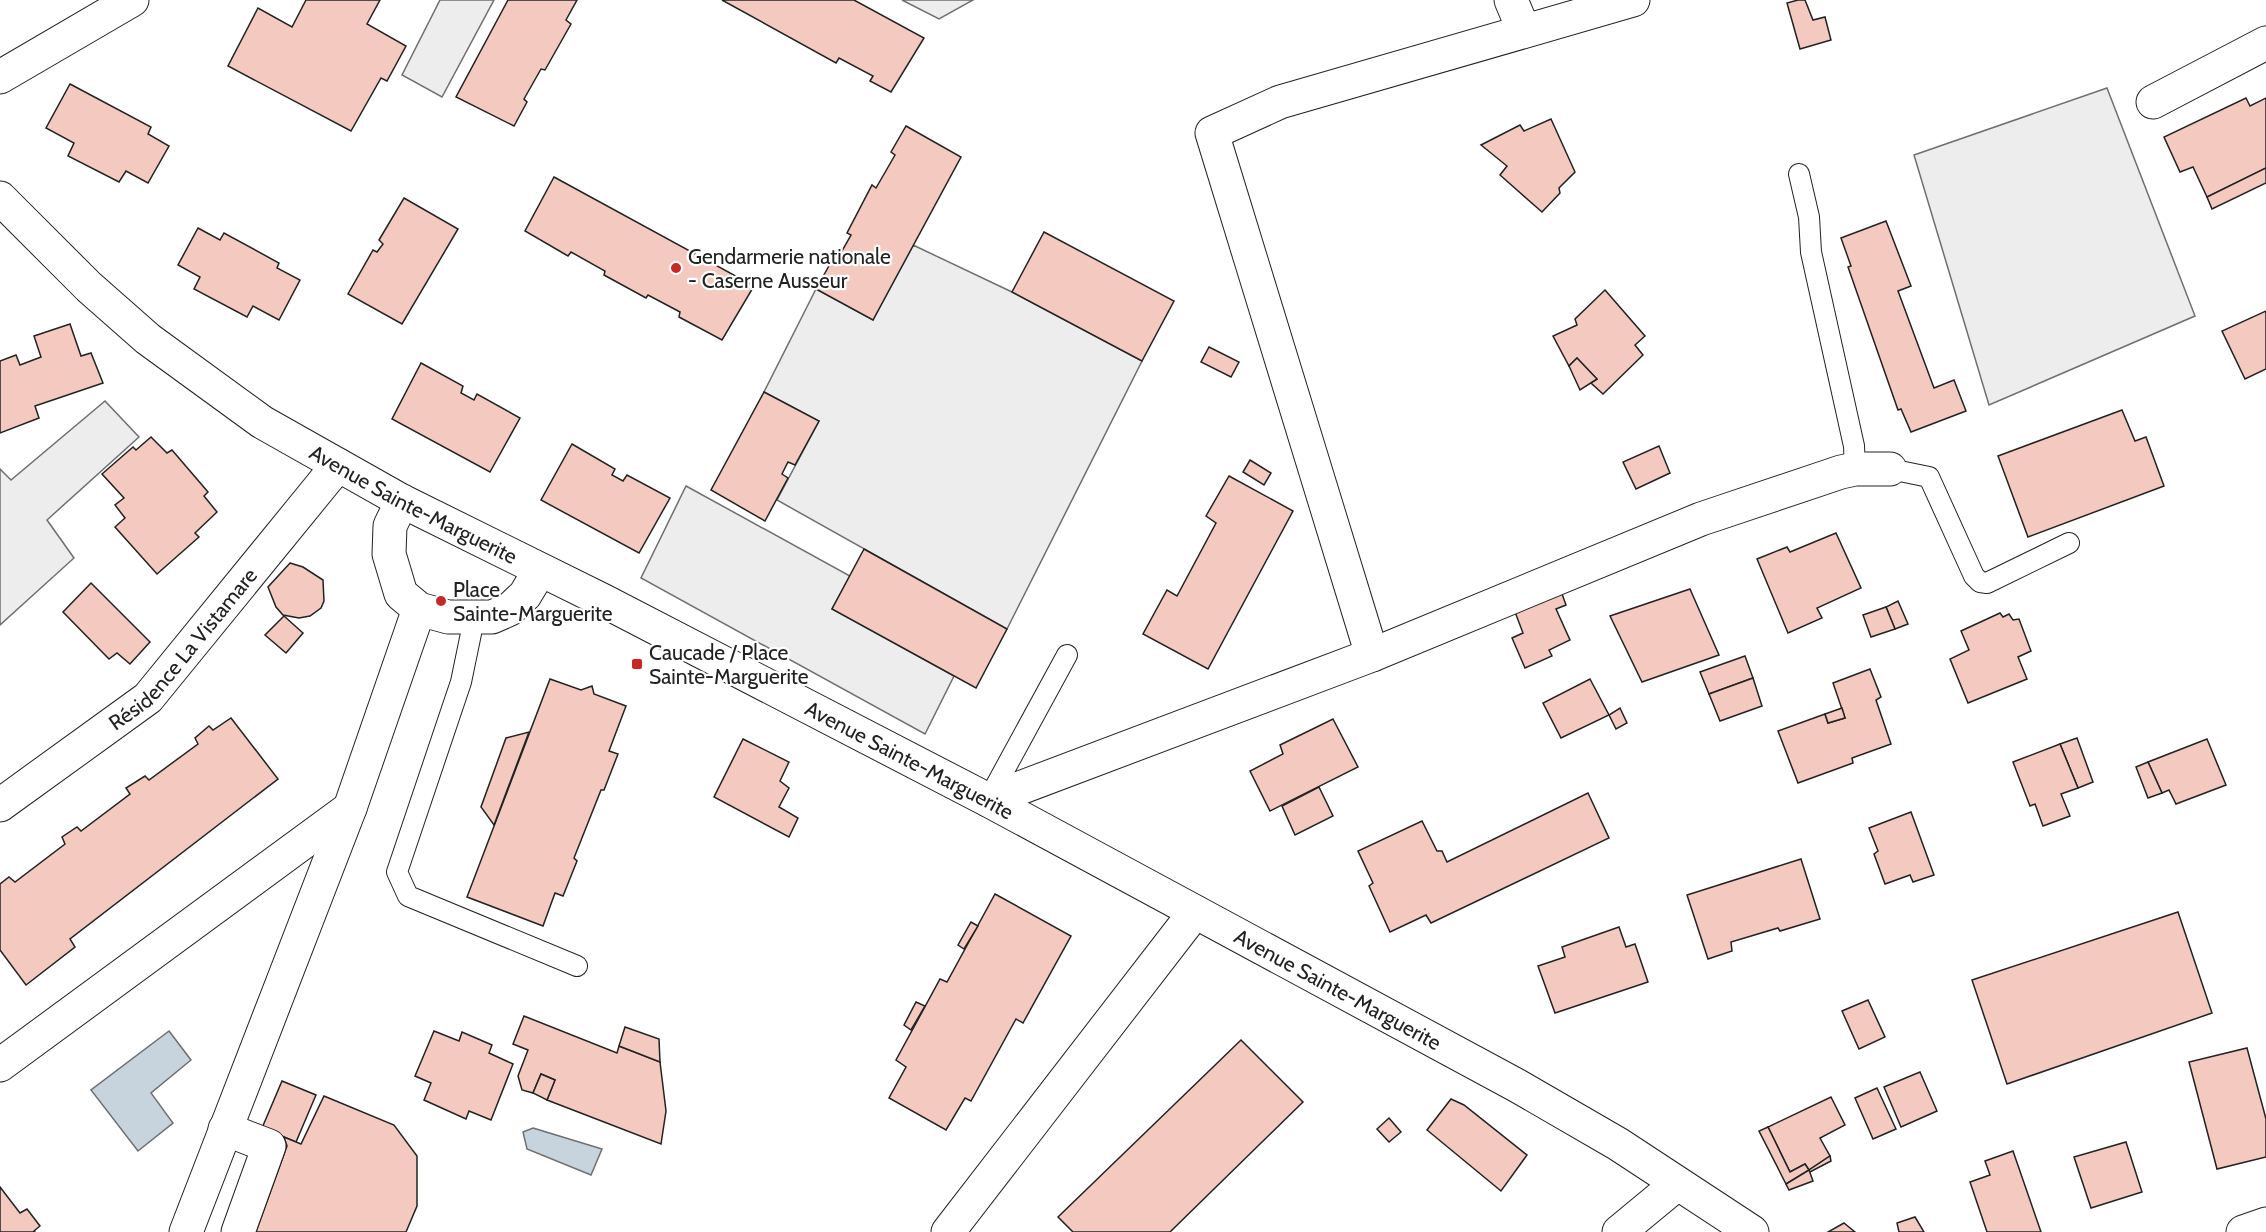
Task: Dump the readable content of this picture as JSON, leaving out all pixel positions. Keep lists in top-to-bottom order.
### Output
{
  "streets": {
    "street": ["Avenue Sainte-Marguerite", "Résidence La Vistamare"]
  },
  "crossings": [
    ["Avenue Sainte-Marguerite", "Résidence La Vistamare"]
  ],
  "places": {
    "other": ["Gendarmerie nationale - Caserne Ausseur", "Place Sainte-Marguerite"],
    "transit": ["Caucade / Place Sainte-Marguerite"]
  }
}
